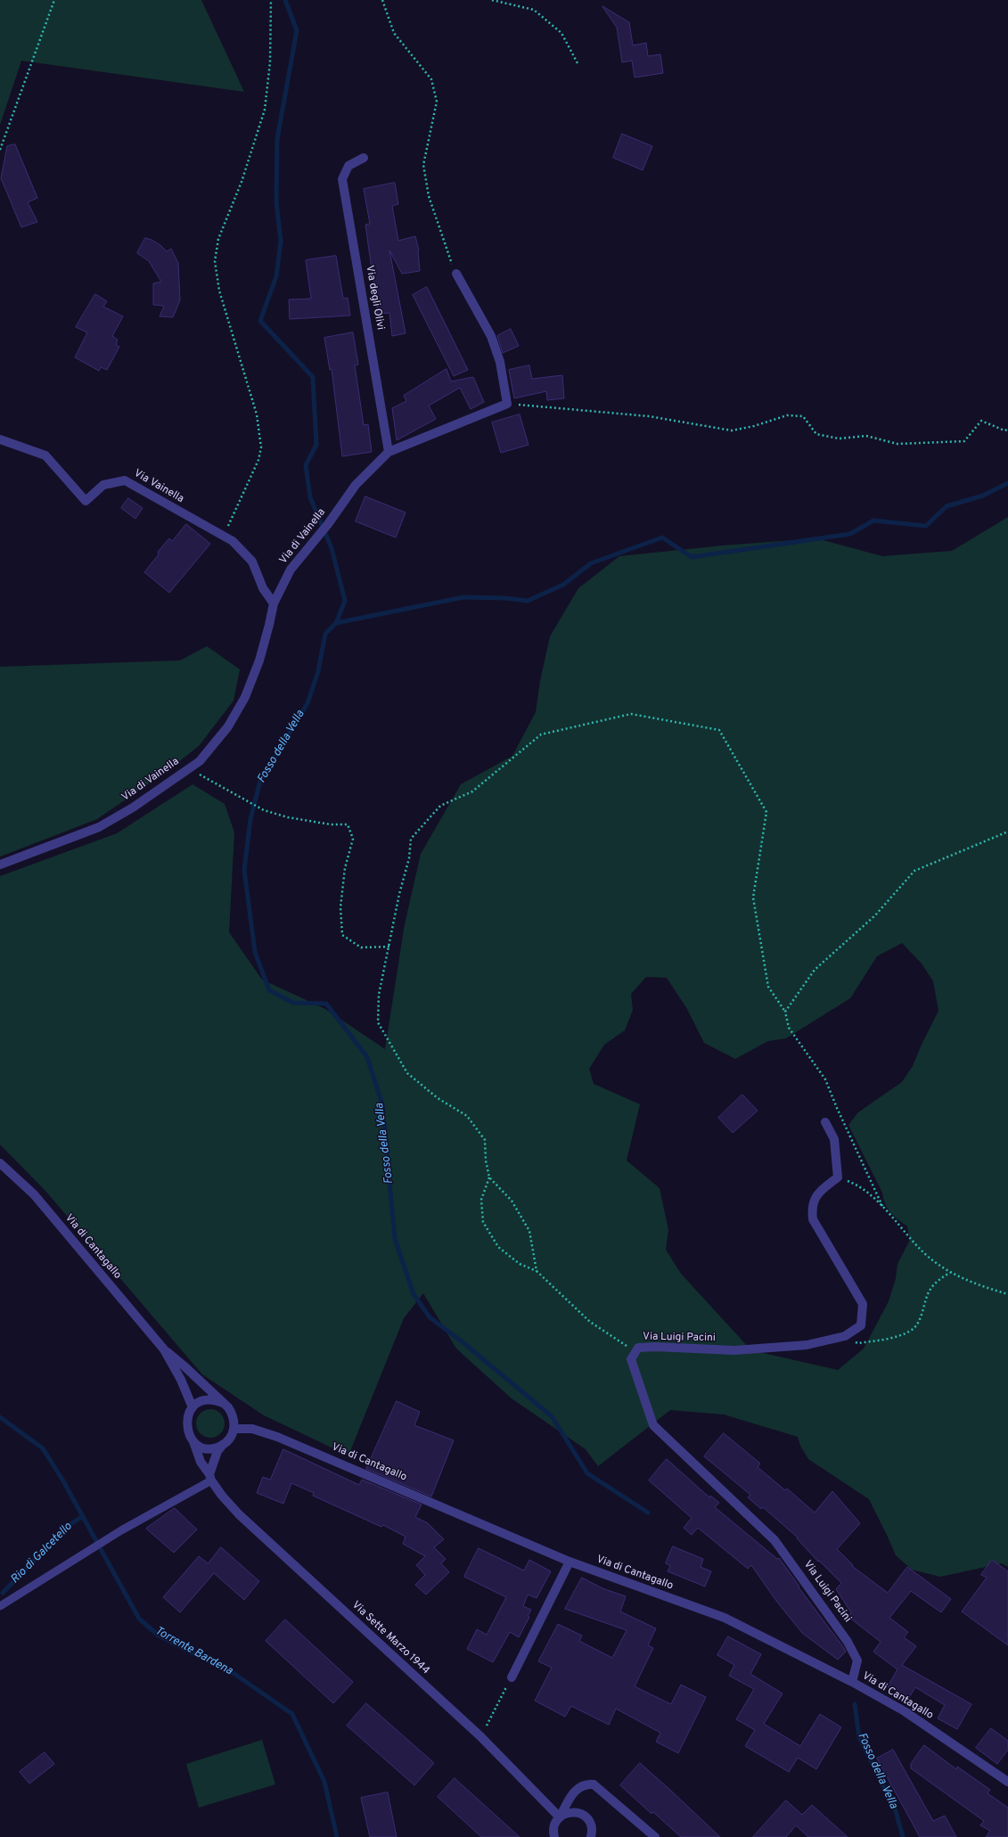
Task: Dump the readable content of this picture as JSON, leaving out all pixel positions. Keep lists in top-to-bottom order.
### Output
{
  "streets": {
    "street": [
      "Via degli Olivi",
      "Via Vainella",
      "Via di Vainella",
      "Via di Cantagallo",
      "Via Luigi Pacini",
      "Via Sette Marzo 1944"
    ]
  },
  "crossings": [
    ["Via degli Olivi", "Via di Vainella"],
    ["Via Vainella", "Via di Vainella"],
    ["Via di Cantagallo", "Via Luigi Pacini"],
    ["Via di Cantagallo", "Via Sette Marzo 1944"]
  ],
  "water": ["Fosso della Vella", "Rio di Galcetello", "Torrente Bardena"]
}
